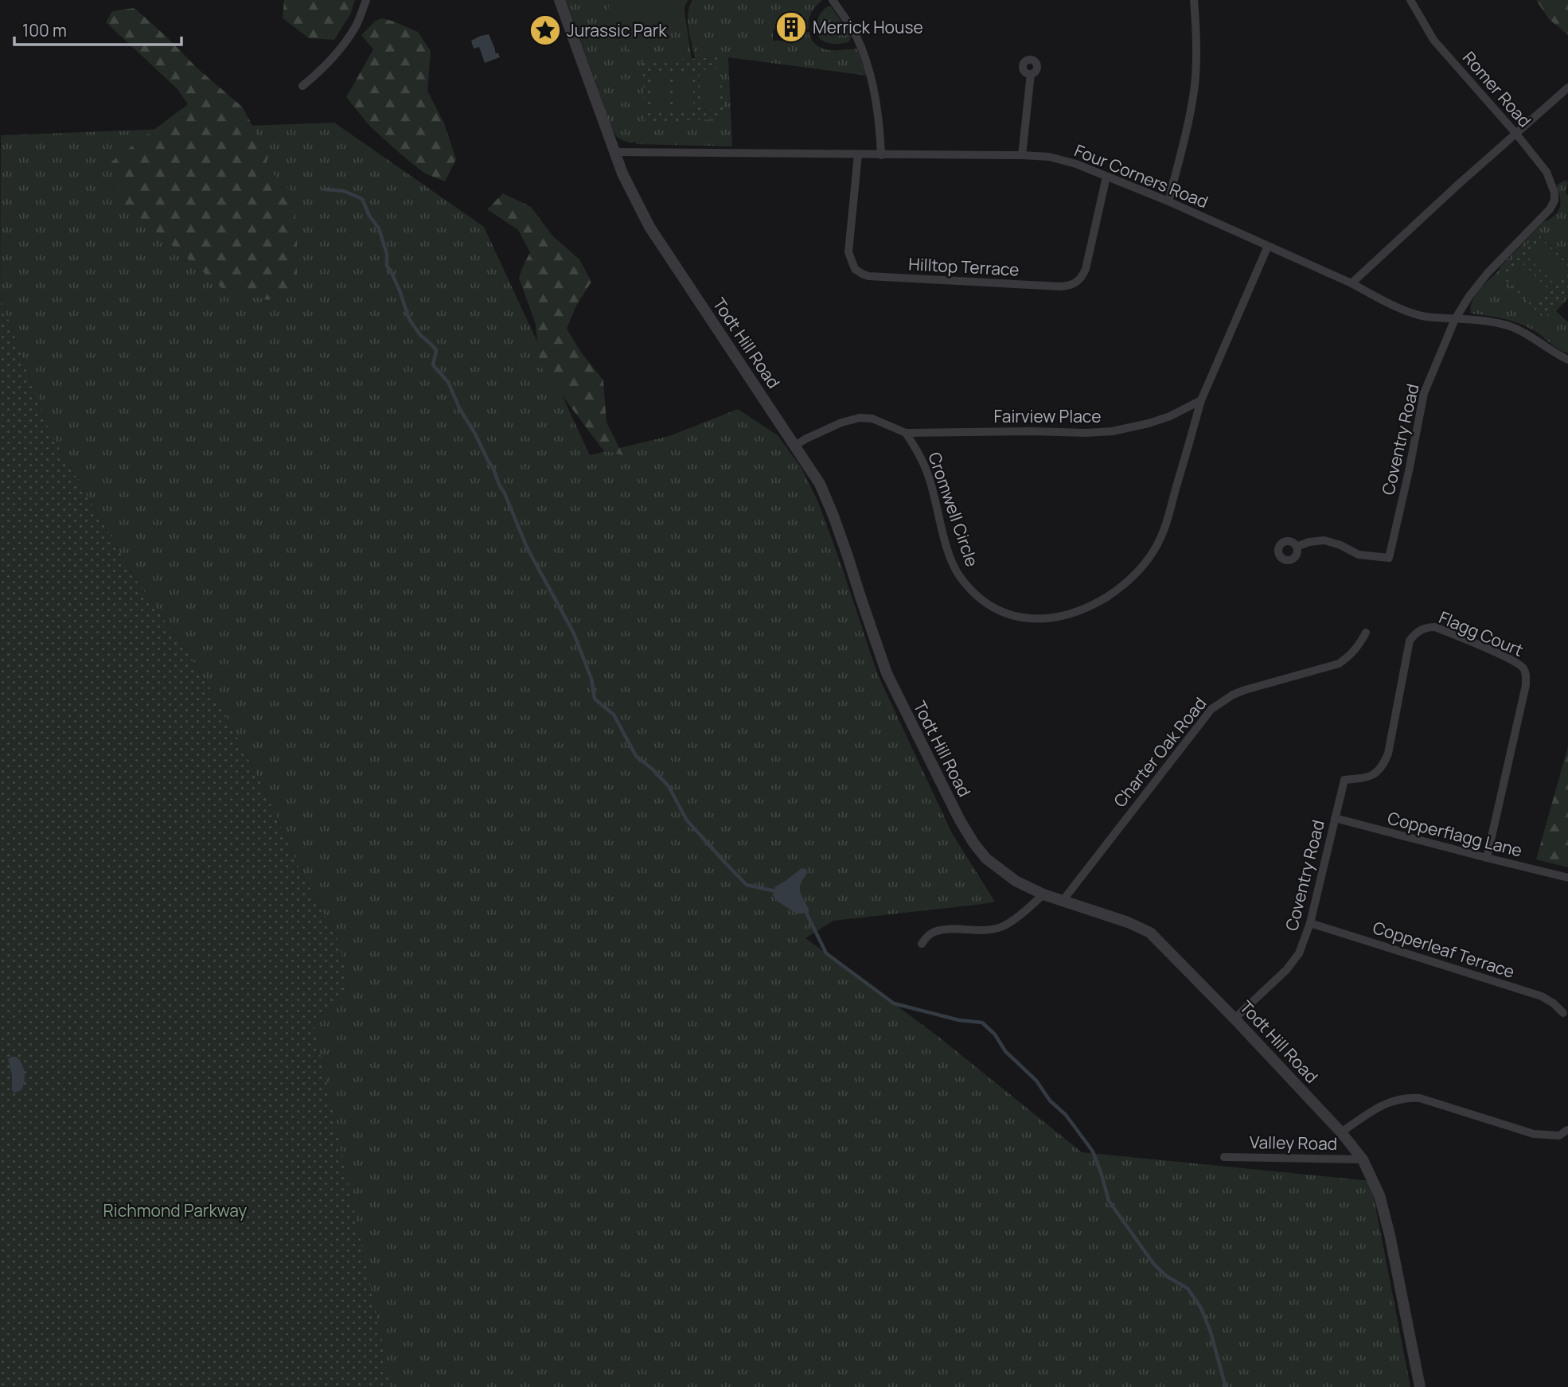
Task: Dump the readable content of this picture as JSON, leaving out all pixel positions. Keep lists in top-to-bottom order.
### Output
{
  "streets": {
    "street": [
      "Romer Road",
      "Four Corners Road",
      "Hilltop Terrace",
      "Todt Hill Road",
      "Fairview Place",
      "Coventry Road",
      "Cromwell Circle",
      "Flagg Court",
      "Charter Oak Road",
      "Copperflagg Lane",
      "Copperleaf Terrace",
      "Valley Road"
    ]
  },
  "crossings": [
    ["Romer Road", "Coventry Road"],
    ["Four Corners Road", "Hilltop Terrace"],
    ["Four Corners Road", "Todt Hill Road"],
    ["Four Corners Road", "Coventry Road"],
    ["Todt Hill Road", "Fairview Place"],
    ["Todt Hill Road", "Coventry Road"],
    ["Todt Hill Road", "Charter Oak Road"],
    ["Todt Hill Road", "Valley Road"],
    ["Fairview Place", "Cromwell Circle"],
    ["Coventry Road", "Flagg Court"],
    ["Coventry Road", "Copperflagg Lane"],
    ["Coventry Road", "Copperleaf Terrace"],
    ["Flagg Court", "Copperflagg Lane"]
  ],
  "parks": ["Richmond Parkway"],
  "places": {
    "building": ["Merrick House"],
    "place": ["Jurassic Park"]
  },
  "scale_bar": "100 m"
}
